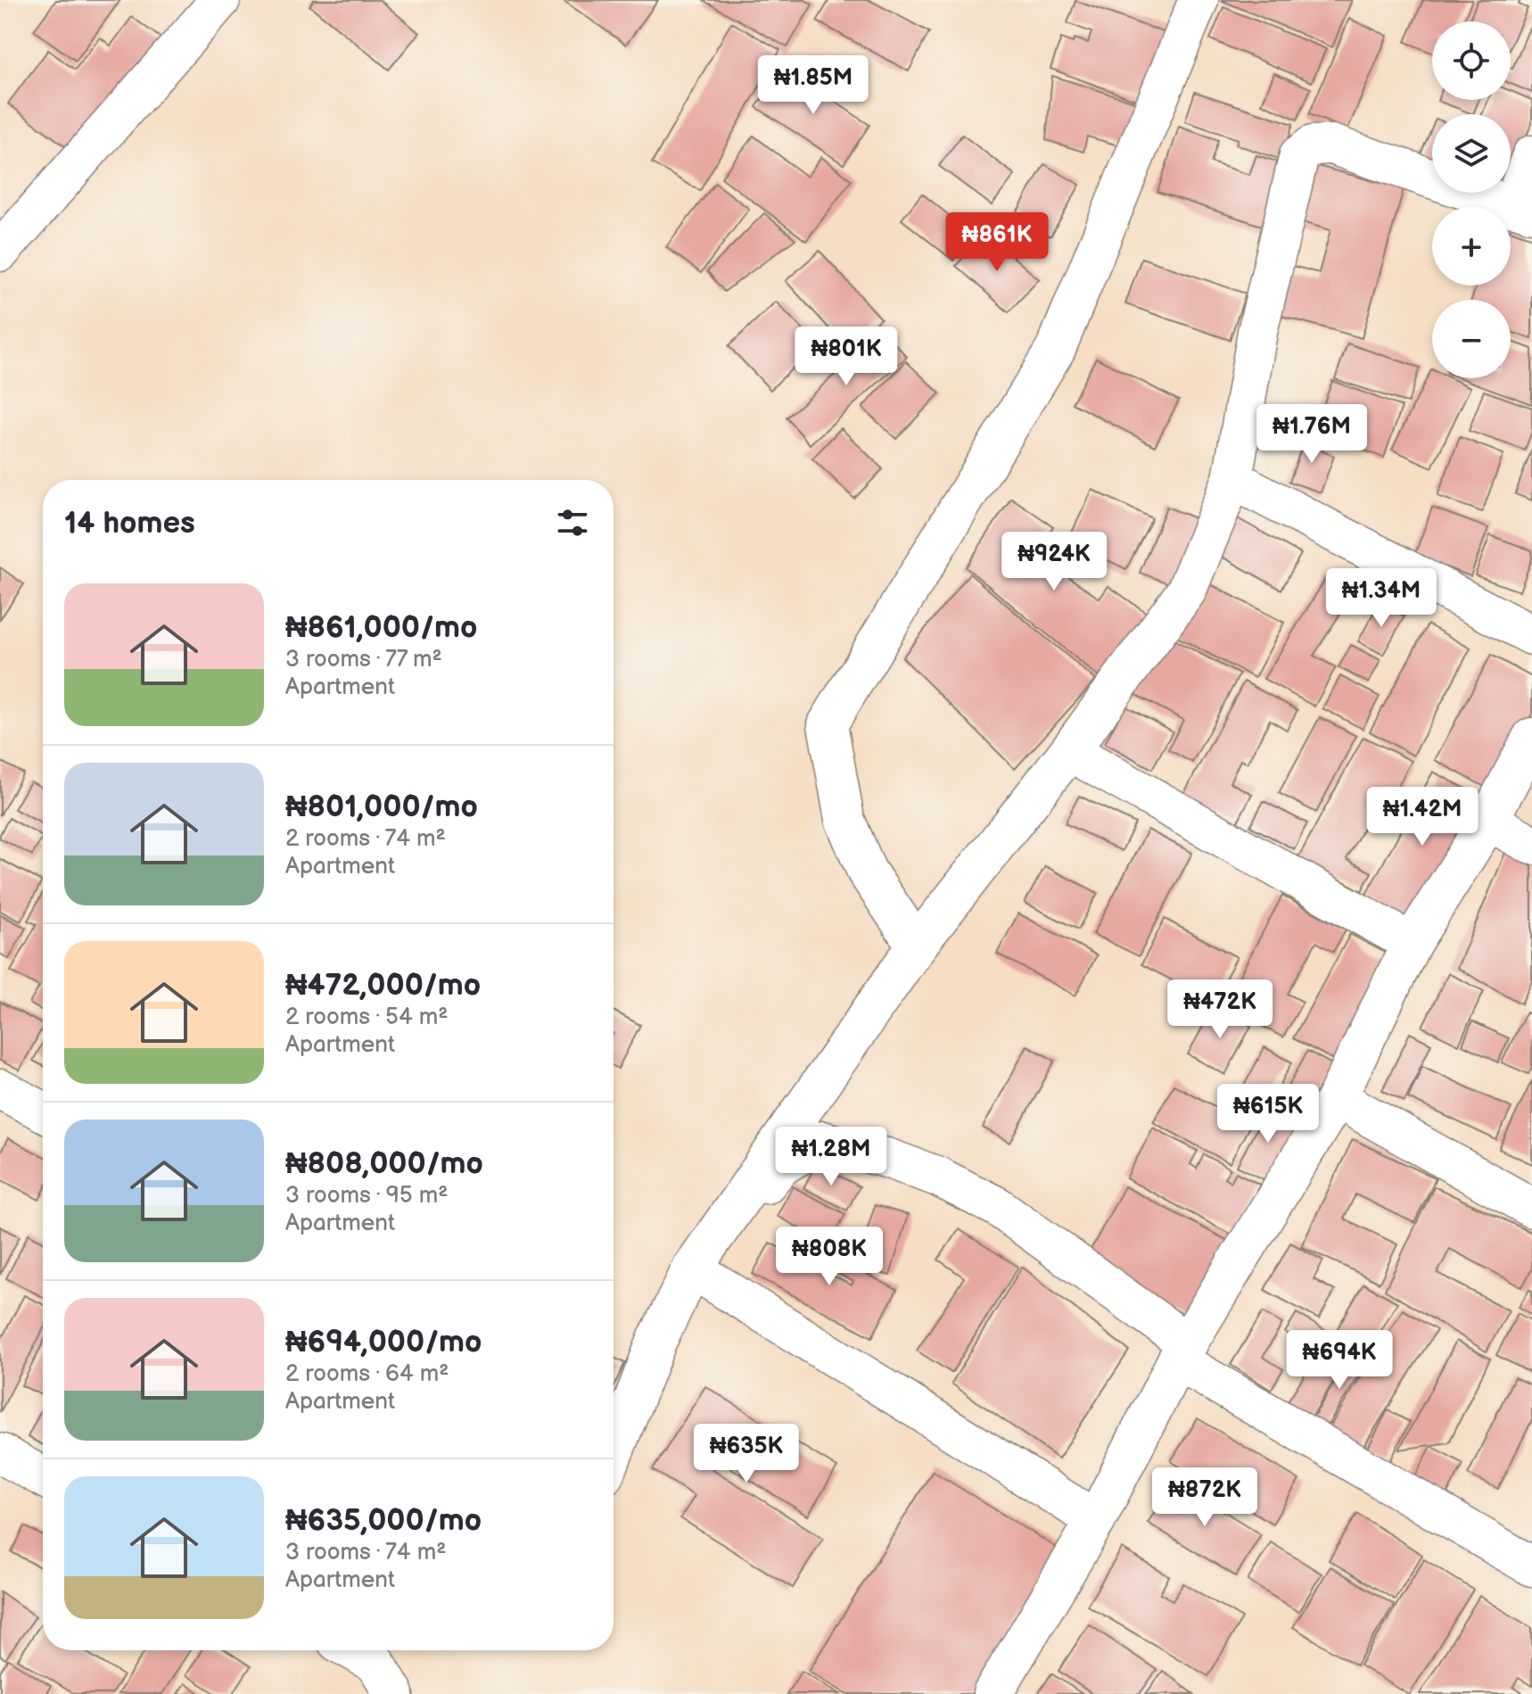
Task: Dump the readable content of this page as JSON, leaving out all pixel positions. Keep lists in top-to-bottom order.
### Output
{
  "page": {
    "map_buttons": ["+", "−"],
    "price": [
      "₦1.85M",
      "₦861K",
      "₦801K",
      "₦1.76M",
      "₦924K",
      "₦1.34M",
      "₦1.42M",
      "₦472K",
      "₦615K",
      "₦1.28M",
      "₦808K",
      "₦694K",
      "₦635K",
      "₦872K"
    ],
    "heading": "14 homes",
    "list": [
      {
        "name": "₦861,000/mo",
        "note": "3 rooms · 77 m² · Apartment"
      },
      {
        "name": "₦801,000/mo",
        "note": "2 rooms · 74 m² · Apartment"
      },
      {
        "name": "₦472,000/mo",
        "note": "2 rooms · 54 m² · Apartment"
      },
      {
        "name": "₦808,000/mo",
        "note": "3 rooms · 95 m² · Apartment"
      },
      {
        "name": "₦694,000/mo",
        "note": "2 rooms · 64 m² · Apartment"
      },
      {
        "name": "₦635,000/mo",
        "note": "3 rooms · 74 m² · Apartment"
      }
    ]
  }
}
